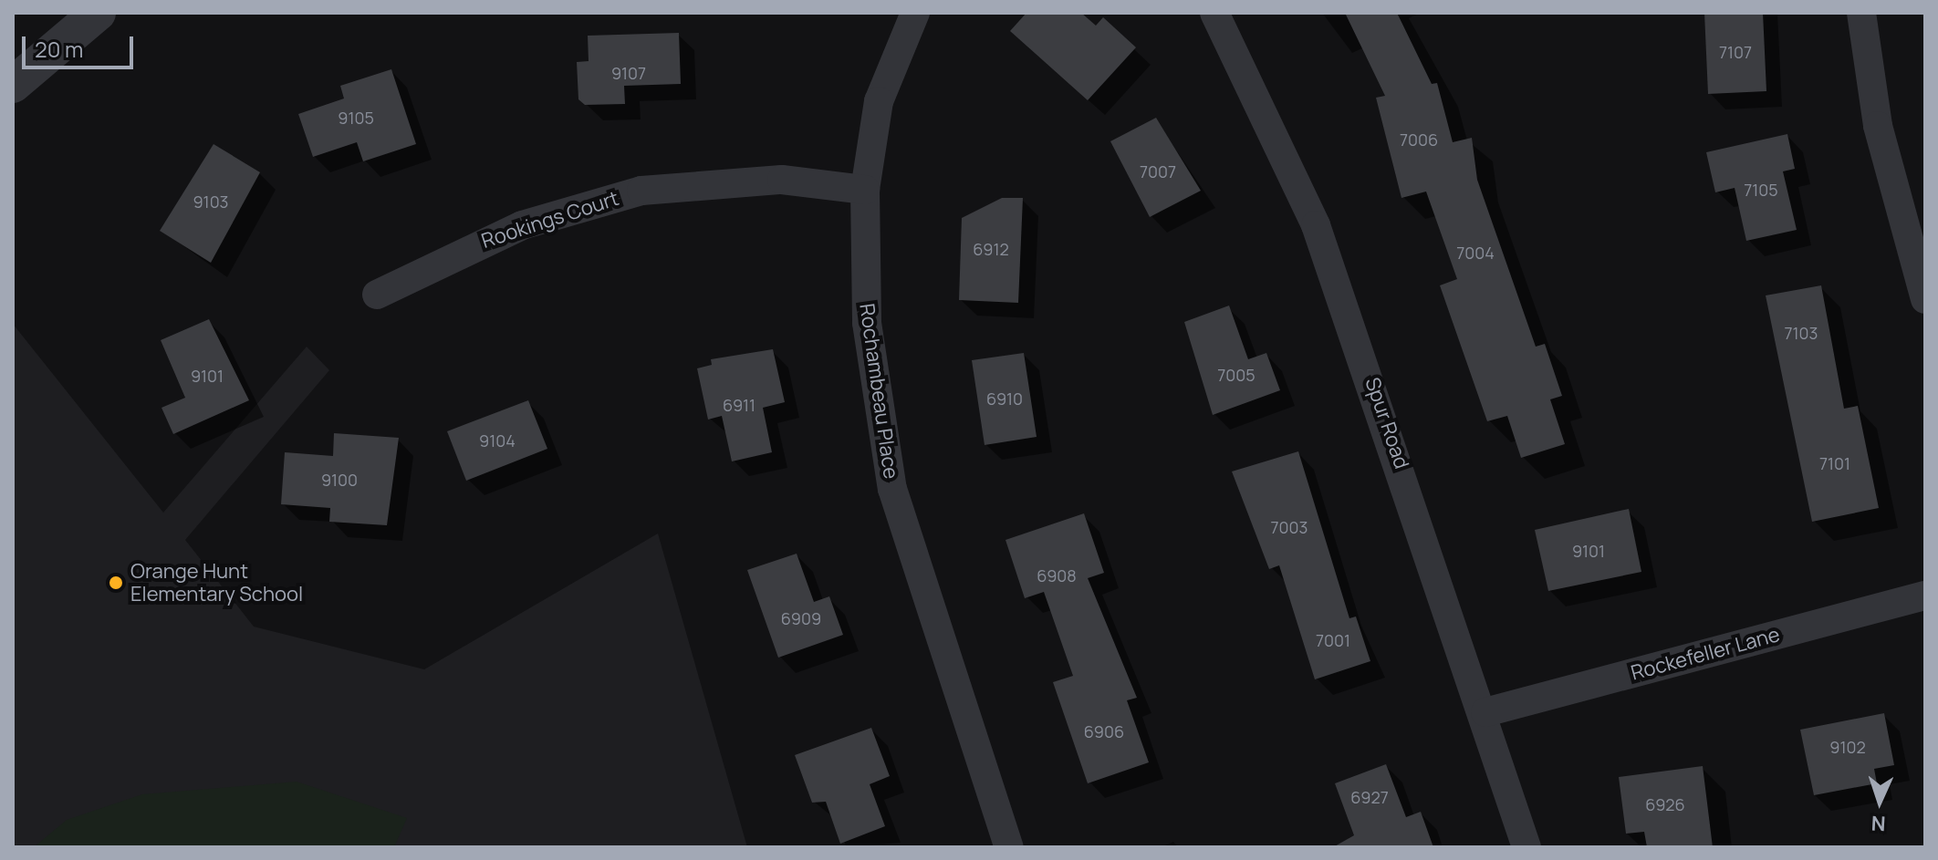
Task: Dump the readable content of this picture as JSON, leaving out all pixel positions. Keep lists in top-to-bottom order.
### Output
{
  "streets": {
    "street": [
      "Rookings Court",
      "Rochambeau Place",
      "Spur Road",
      "Rockefeller Lane"
    ]
  },
  "crossings": [
    ["Rookings Court", "Rochambeau Place"],
    ["Spur Road", "Rockefeller Lane"]
  ],
  "places": ["Orange Hunt Elementary School"],
  "house_numbers": [
    "7107",
    "9107",
    "9105",
    "7006",
    "7007",
    "7105",
    "9103",
    "6912",
    "7004",
    "7103",
    "7005",
    "9101",
    "6910",
    "6911",
    "9104",
    "7101",
    "9100",
    "7003",
    "9101",
    "6908",
    "6909",
    "7001",
    "6906",
    "9102",
    "6927",
    "6926"
  ],
  "scale_bar": "20 m",
  "north": "bottom"
}
